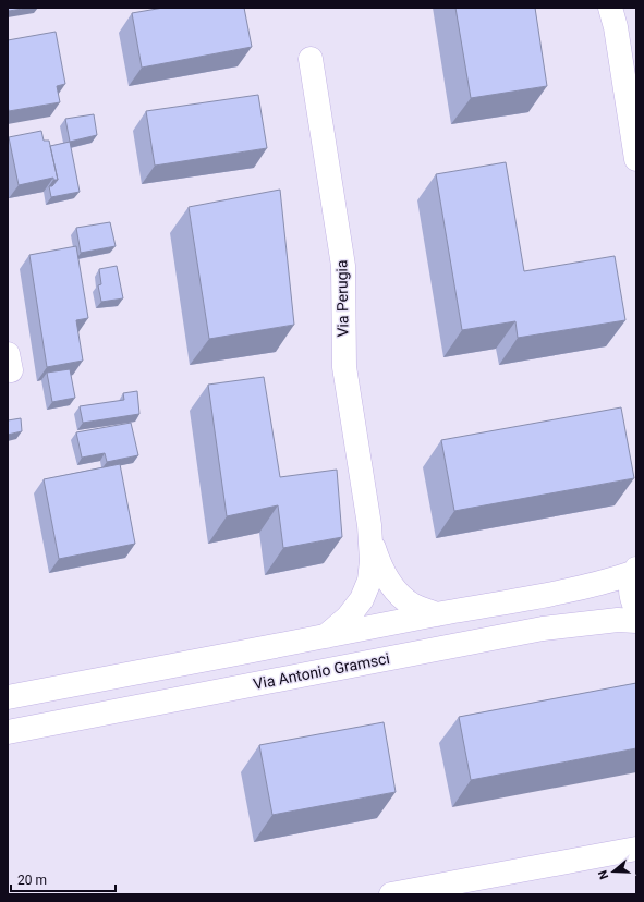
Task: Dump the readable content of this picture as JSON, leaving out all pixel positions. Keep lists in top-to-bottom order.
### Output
{
  "streets": {
    "street": ["Via Perugia", "Via Antonio Gramsci"]
  },
  "scale_bar": "20 m",
  "north": "left"
}
